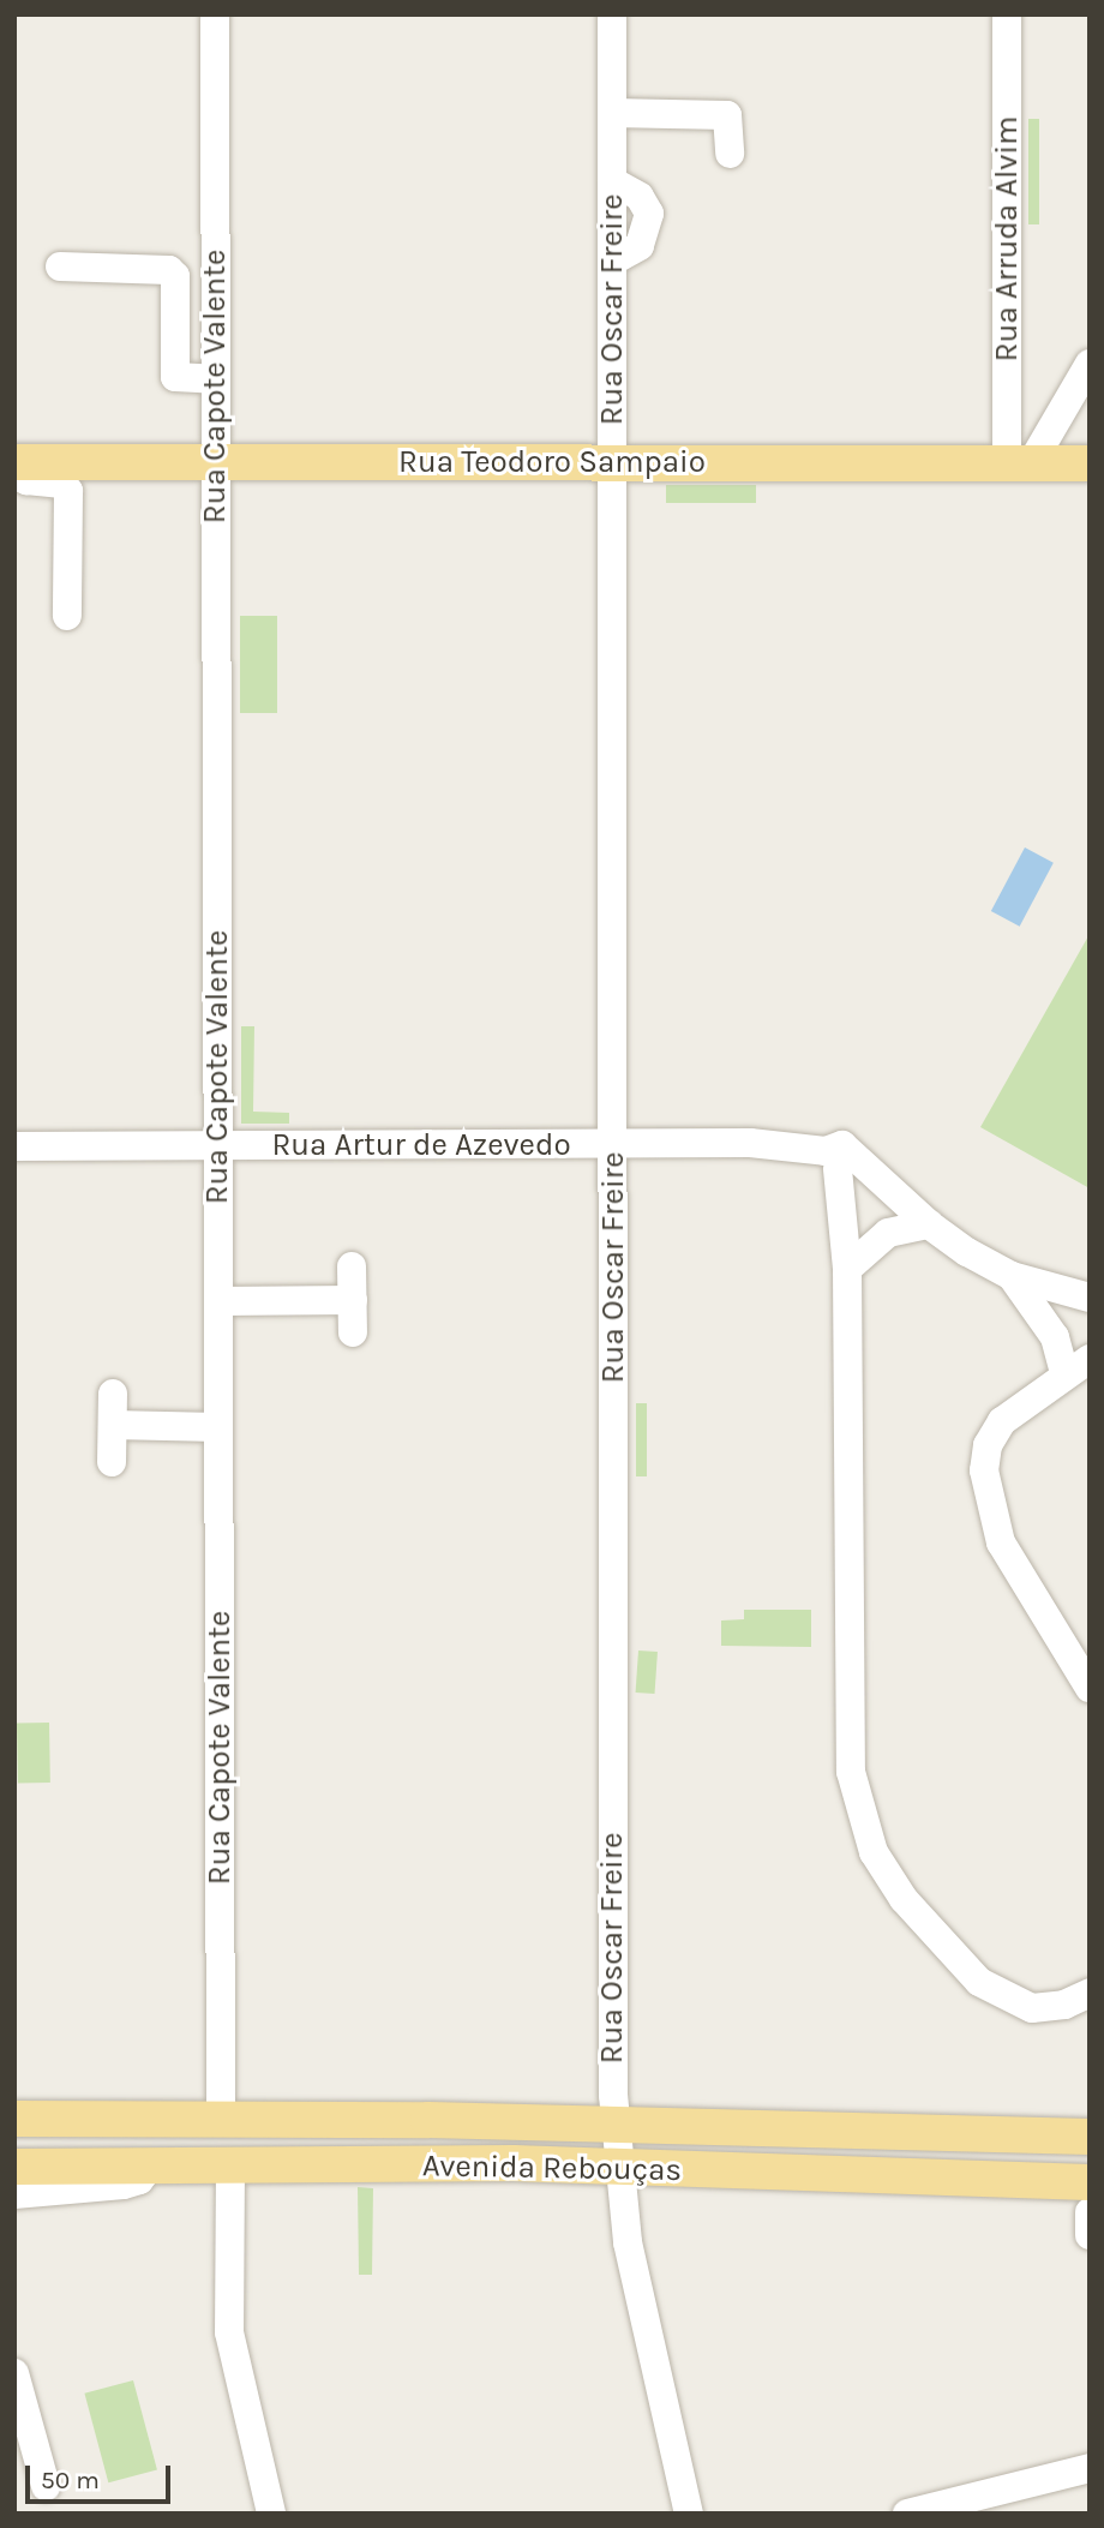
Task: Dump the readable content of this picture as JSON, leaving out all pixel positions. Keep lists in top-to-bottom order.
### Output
{
  "streets": {
    "main road": ["Rua Teodoro Sampaio", "Avenida Rebouças"],
    "street": [
      "Rua Arruda Alvim",
      "Rua Oscar Freire",
      "Rua Capote Valente",
      "Rua Artur de Azevedo"
    ]
  },
  "crossings": [
    ["Rua Arruda Alvim", "Rua Teodoro Sampaio"],
    ["Rua Oscar Freire", "Rua Teodoro Sampaio"],
    ["Rua Oscar Freire", "Rua Artur de Azevedo"],
    ["Rua Oscar Freire", "Avenida Rebouças"],
    ["Rua Capote Valente", "Rua Teodoro Sampaio"],
    ["Rua Capote Valente", "Rua Artur de Azevedo"],
    ["Rua Capote Valente", "Avenida Rebouças"]
  ],
  "scale_bar": "50 m"
}
